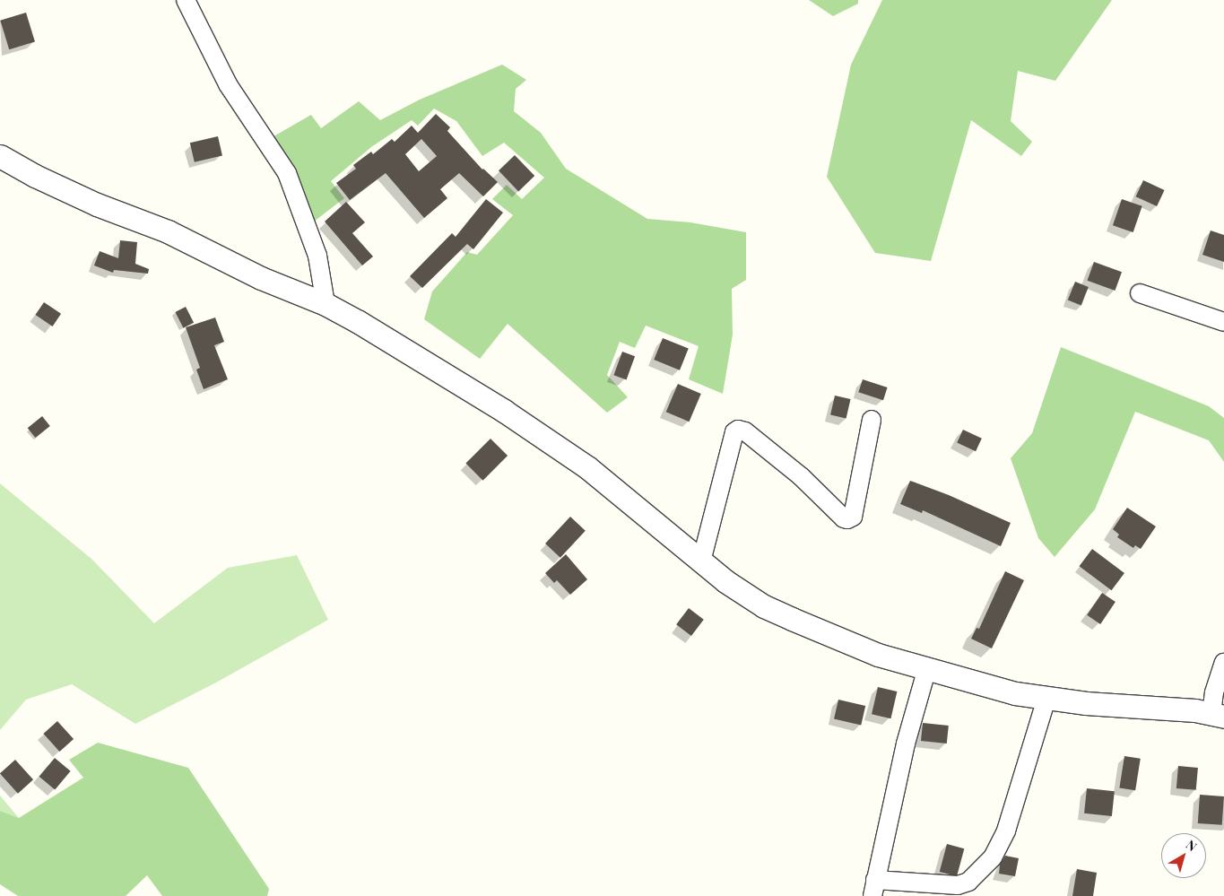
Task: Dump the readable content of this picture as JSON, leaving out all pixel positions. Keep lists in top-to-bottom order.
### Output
{
  "north": "top right"
}
